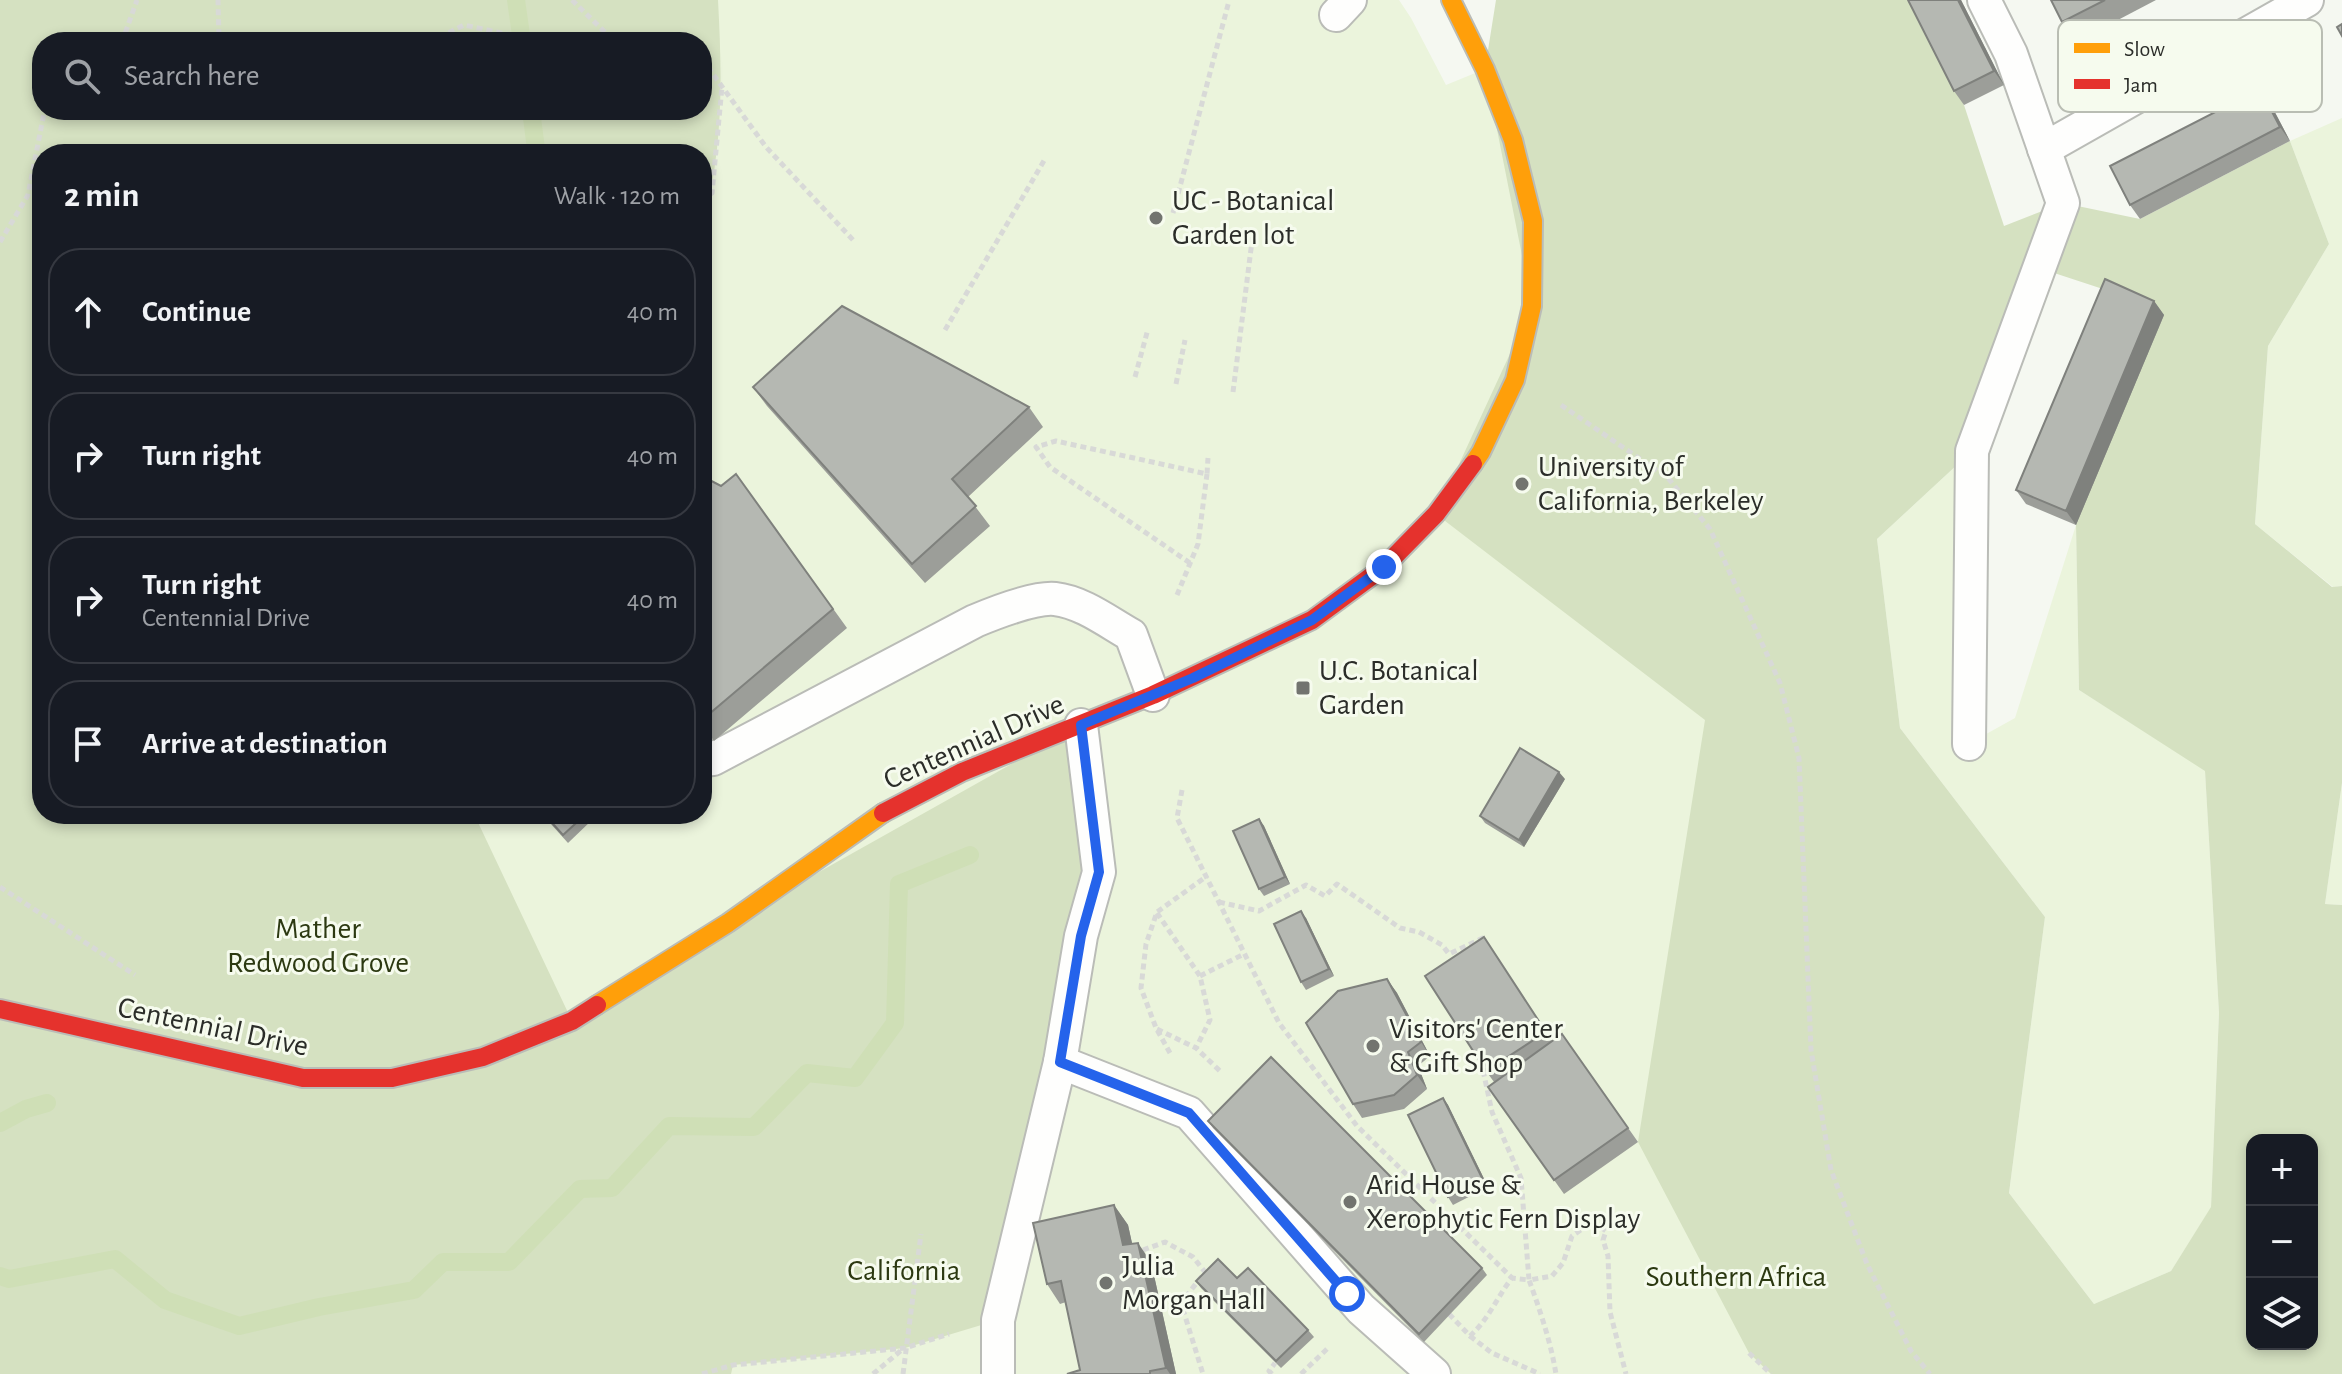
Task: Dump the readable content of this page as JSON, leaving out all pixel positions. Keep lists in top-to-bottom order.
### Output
{
  "streets": {
    "street": ["Centennial Drive"]
  },
  "parks": ["Mather Redwood Grove", "California", "Southern Africa"],
  "places": {
    "other": [
      "UC - Botanical Garden lot",
      "University of California, Berkeley",
      "Visitors' Center & Gift Shop",
      "Arid House & Xerophytic Fern Display",
      "Julia Morgan Hall"
    ],
    "transit": ["U.C. Botanical Garden"]
  },
  "legend": ["Slow", "Jam"],
  "page": {
    "search": "Search here",
    "heading": ["2 min", "Walk · 120 m"],
    "list": [
      ["Continue", "40 m"],
      ["Turn right", "40 m"],
      ["Turn right", "Centennial Drive", "40 m"],
      "Arrive at destination"
    ],
    "map_buttons": ["+", "−"]
  }
}
